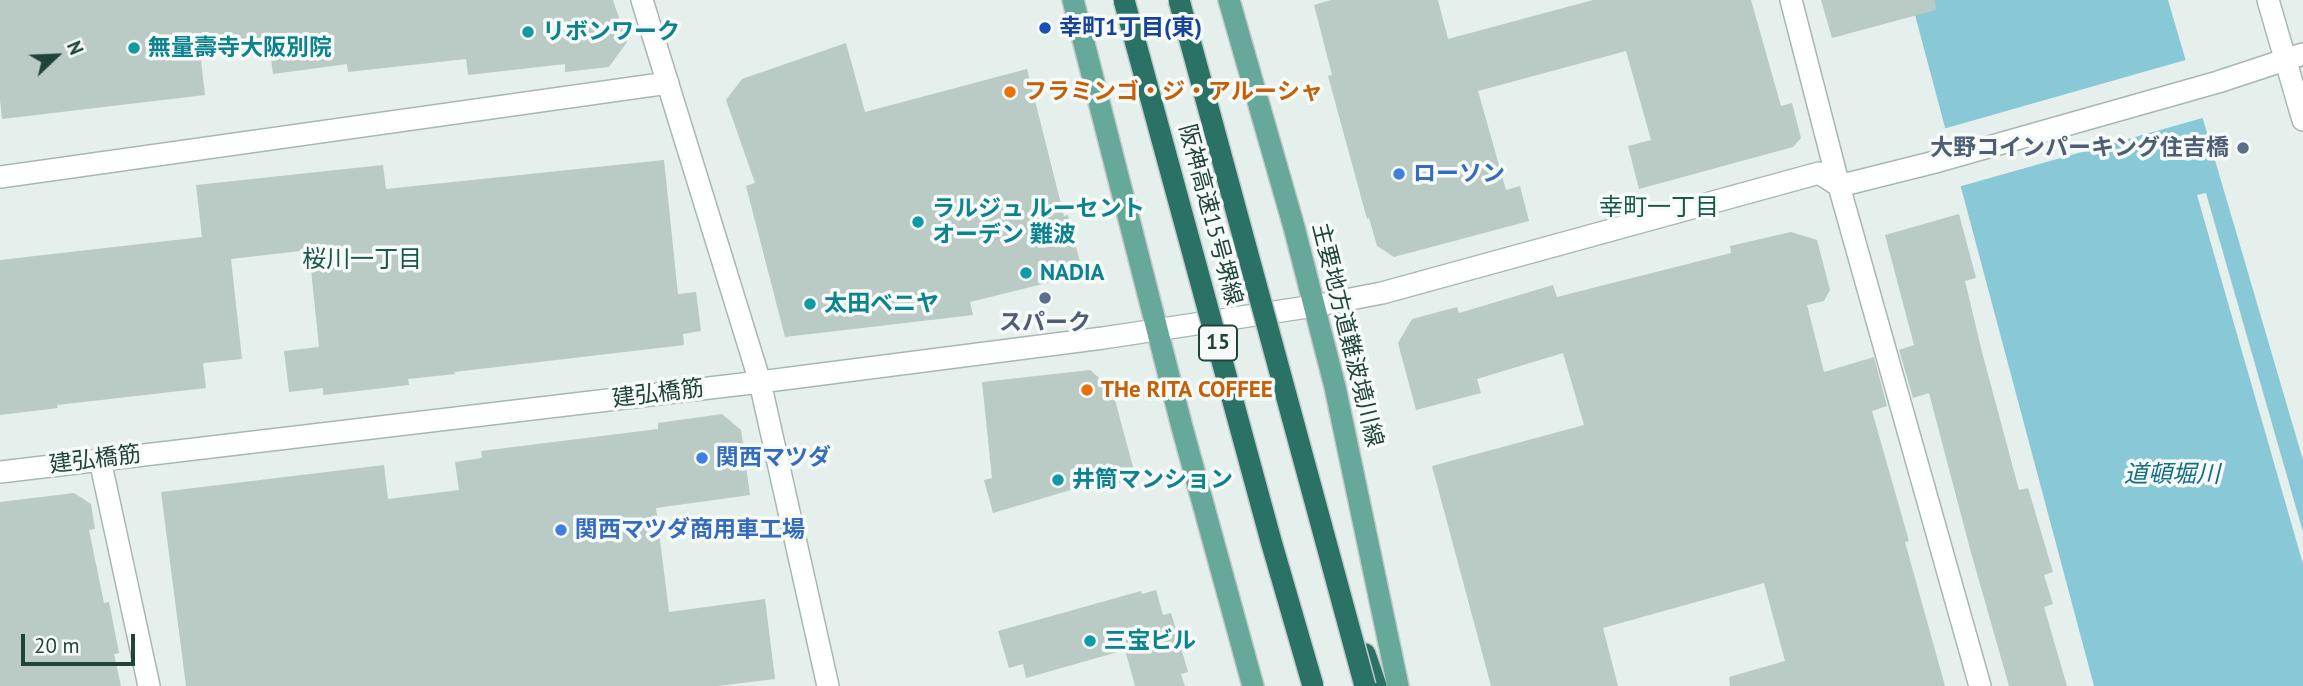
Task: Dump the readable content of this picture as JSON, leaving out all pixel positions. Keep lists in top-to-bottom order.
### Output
{
  "streets": {
    "highway": ["阪神高速15号堺線", "15"],
    "main road": ["主要地方道難波境川線"],
    "street": ["建弘橋筋"]
  },
  "crossings": [
    ["主要地方道難波境川線", "建弘橋筋"]
  ],
  "districts": ["幸町一丁目", "桜川一丁目"],
  "water": ["道頓堀川"],
  "places": [
    "幸町1丁目(東)",
    "リボンワーク",
    "無量壽寺大阪別院",
    "フラミンゴ・ジ・アルーシャ",
    "大野コインパーキング住吉橋",
    "ローソン",
    "ラルジュ ルーセント オーデン 難波",
    "NADIA",
    "スパーク",
    "太田ベニヤ",
    "THe RITA COFFEE",
    "関西マツダ",
    "井筒マンション",
    "関西マツダ商用車工場",
    "三宝ビル"
  ],
  "scale_bar": "20 m",
  "north": "top right"
}
